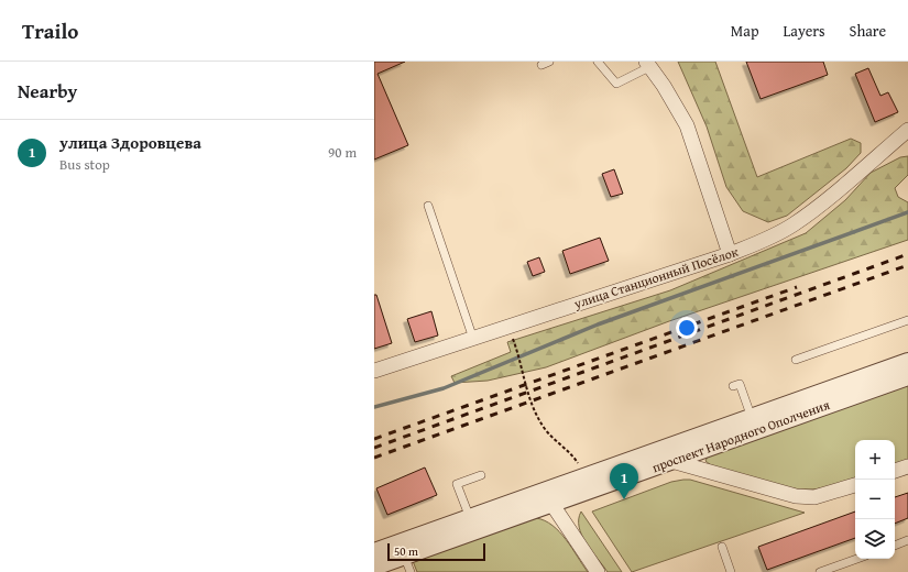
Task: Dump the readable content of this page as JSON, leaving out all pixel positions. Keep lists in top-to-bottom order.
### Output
{
  "streets": {
    "street": ["улица Станционный Посёлок", "проспект Народного Ополчения"]
  },
  "scale_bar": "50 m",
  "page": {
    "header": "Trailo",
    "nav": ["Map", "Layers", "Share"],
    "heading": "Nearby",
    "list": [
      {
        "mark": "1",
        "name": "улица Здоровцева",
        "note": "Bus stop",
        "value": "90 m"
      }
    ],
    "map_buttons": ["+", "−"],
    "pins": "1",
    "scale": "50 m"
  }
}
